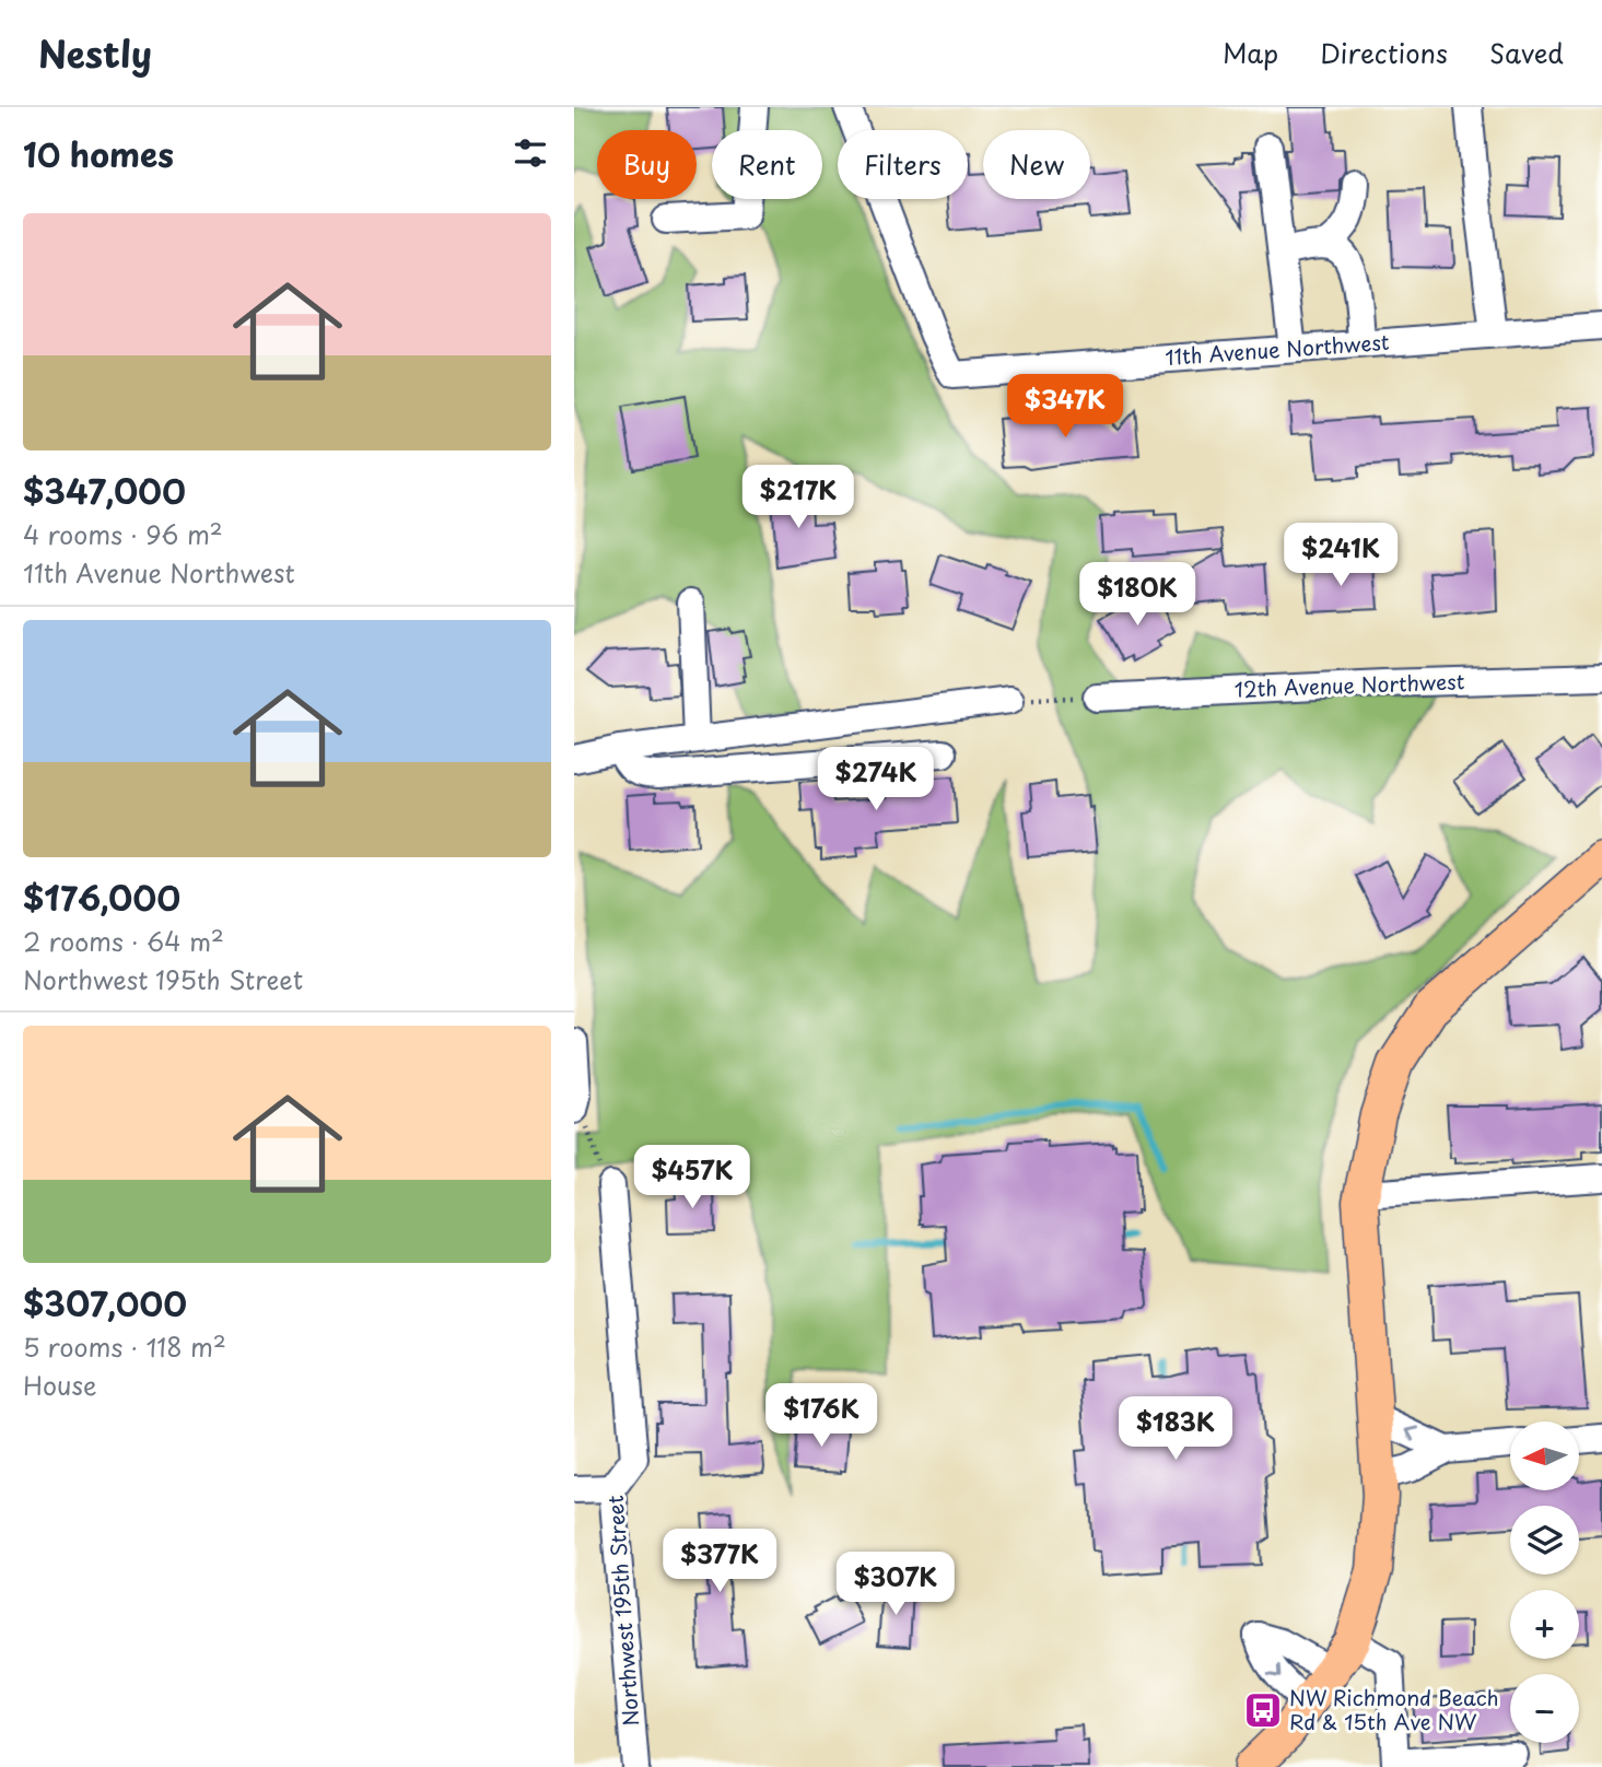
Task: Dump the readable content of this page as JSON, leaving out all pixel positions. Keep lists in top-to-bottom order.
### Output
{
  "streets": {
    "street": ["11th Avenue Northwest", "12th Avenue Northwest", "Northwest 195th Street"]
  },
  "places": {
    "bus stop": ["NW Richmond Beach Rd & 15th Ave NW"]
  },
  "north": "left",
  "page": {
    "header": "Nestly",
    "nav": ["Map", "Directions", "Saved"],
    "heading": "10 homes",
    "chip": [
      "Buy",
      "Rent",
      "Filters",
      "New"
    ],
    "list": [
      {
        "name": "$347,000",
        "note": "4 rooms · 96 m² · 11th Avenue Northwest"
      },
      {
        "name": "$176,000",
        "note": "2 rooms · 64 m² · Northwest 195th Street"
      },
      {
        "name": "$307,000",
        "note": "5 rooms · 118 m² · House"
      }
    ],
    "price": [
      "$347K",
      "$217K",
      "$241K",
      "$180K",
      "$274K",
      "$457K",
      "$176K",
      "$183K",
      "$377K",
      "$307K"
    ],
    "map_buttons": ["+", "−"]
  }
}
